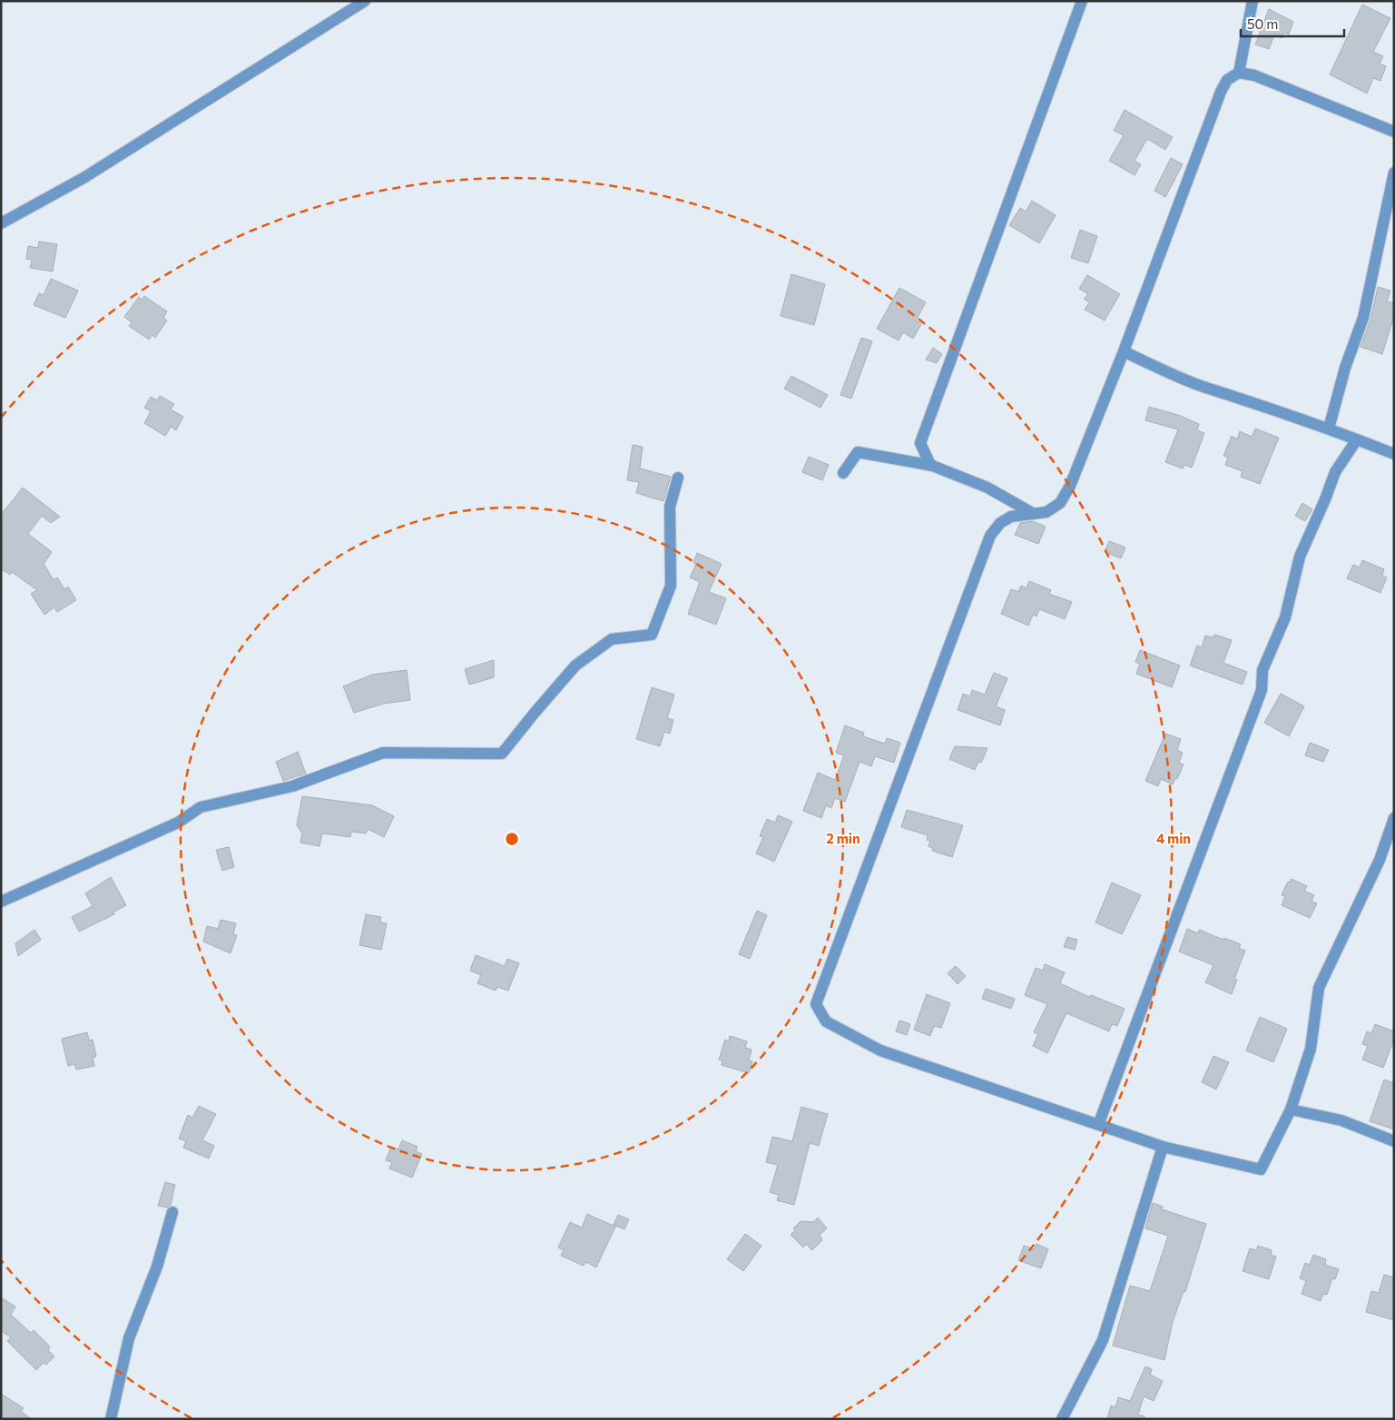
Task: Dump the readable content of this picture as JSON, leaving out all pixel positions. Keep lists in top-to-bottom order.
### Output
{
  "scale_bar": "50 m",
  "rings": ["2 min", "4 min"]
}
